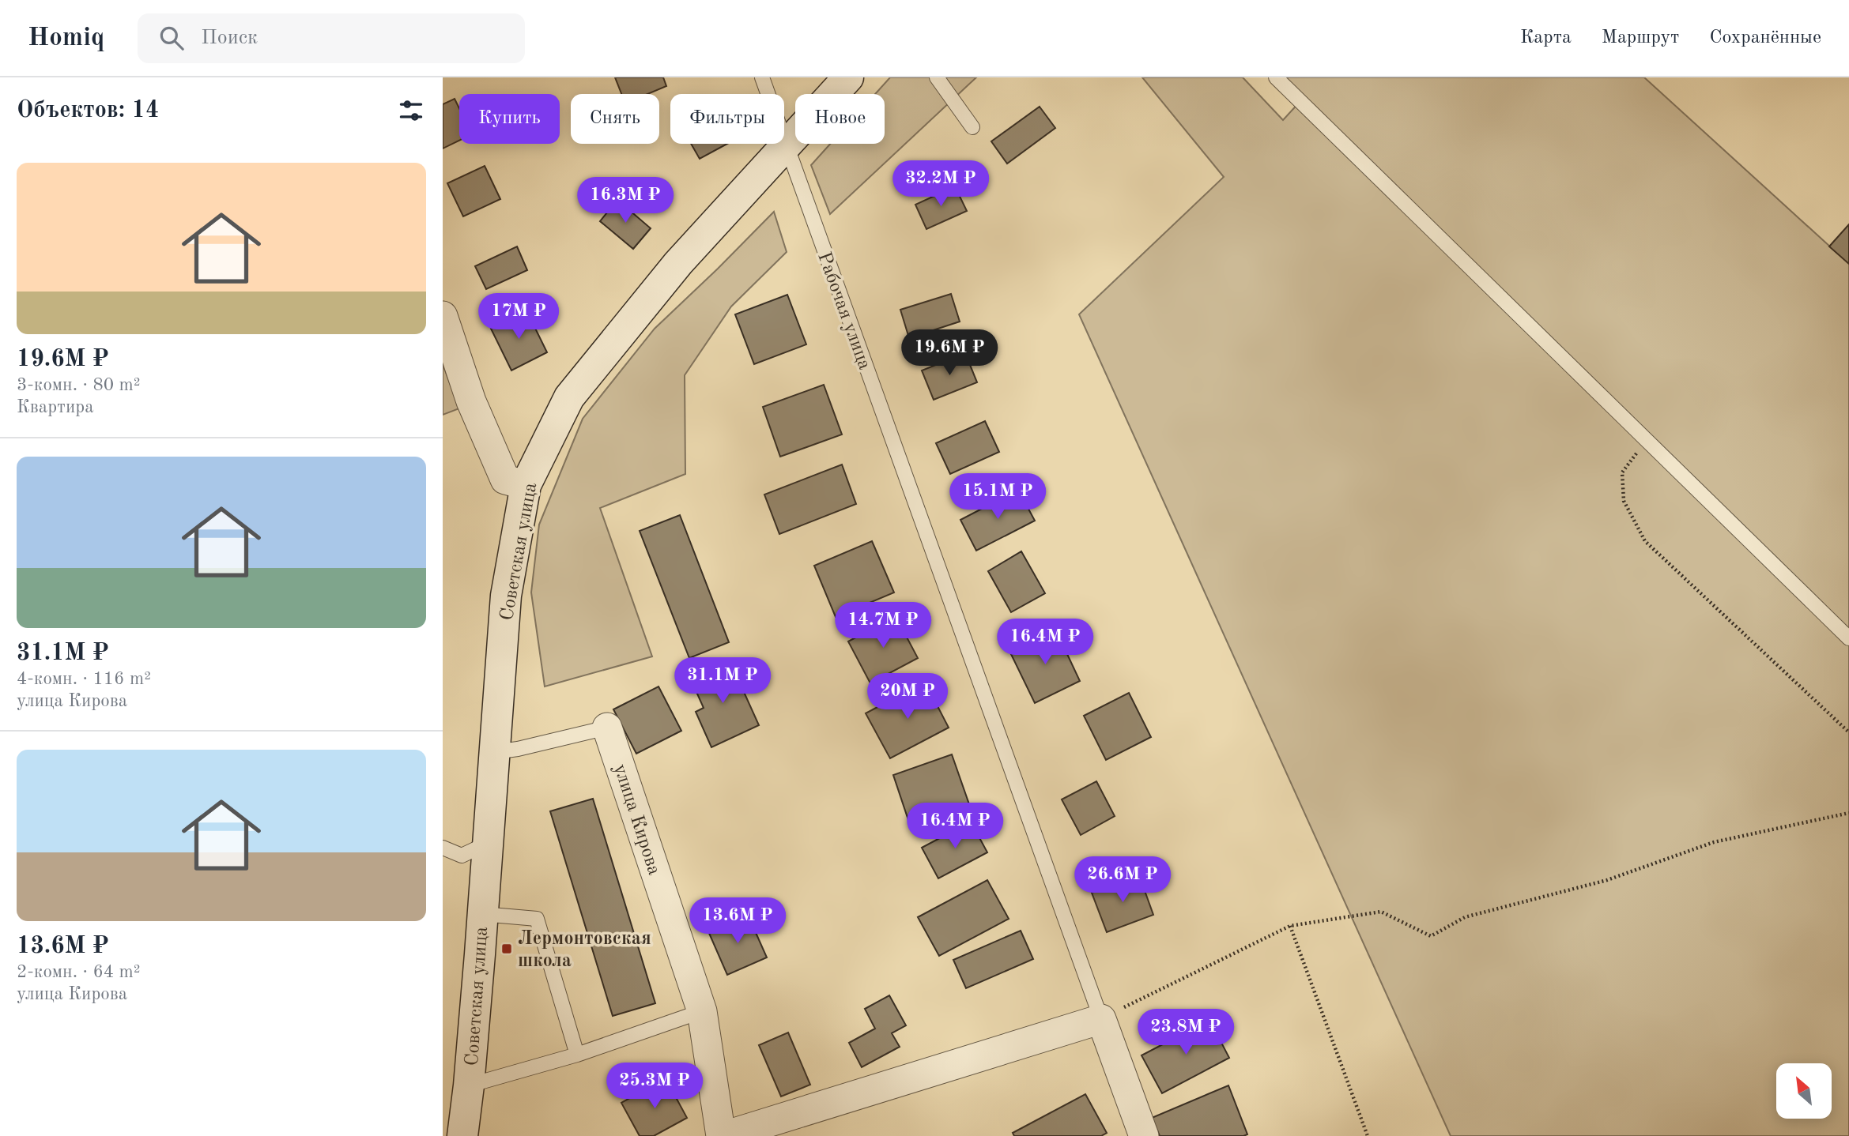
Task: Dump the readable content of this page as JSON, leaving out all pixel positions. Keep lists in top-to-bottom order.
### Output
{
  "streets": {
    "main road": ["Советская улица"],
    "street": ["Рабочая улица", "улица Кирова"]
  },
  "crossings": [
    ["Рабочая улица", "Советская улица"]
  ],
  "places": {
    "transit": ["Лермонтовская школа"]
  },
  "north": "top left",
  "page": {
    "header": "Homiq",
    "search": "Поиск",
    "nav": ["Карта", "Маршрут", "Сохранённые"],
    "heading": "Объектов: 14",
    "chip": [
      "Купить",
      "Снять",
      "Фильтры",
      "Новое"
    ],
    "list": [
      {
        "name": "19.6M ₽",
        "note": "3-комн. · 80 m² · Квартира"
      },
      {
        "name": "31.1M ₽",
        "note": "4-комн. · 116 m² · улица Кирова"
      },
      {
        "name": "13.6M ₽",
        "note": "2-комн. · 64 m² · улица Кирова"
      }
    ],
    "price": [
      "32.2M ₽",
      "16.3M ₽",
      "17M ₽",
      "19.6M ₽",
      "15.1M ₽",
      "14.7M ₽",
      "16.4M ₽",
      "31.1M ₽",
      "20M ₽",
      "16.4M ₽",
      "26.6M ₽",
      "13.6M ₽",
      "23.8M ₽",
      "25.3M ₽"
    ]
  }
}
